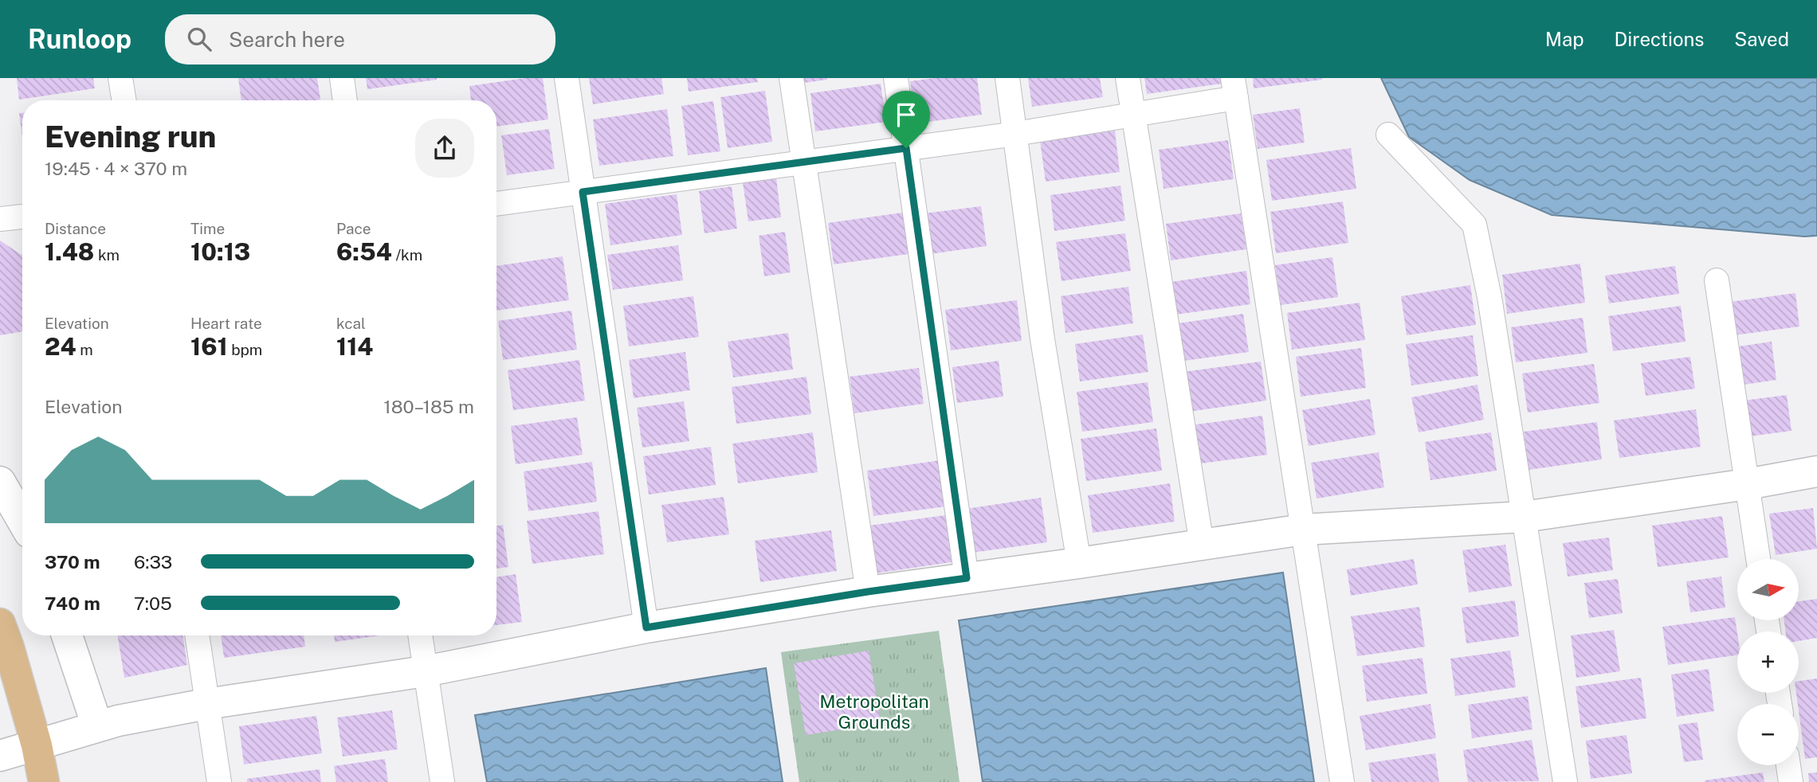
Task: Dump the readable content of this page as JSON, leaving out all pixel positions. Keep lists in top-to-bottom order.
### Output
{
  "parks": ["Metropolitan Grounds"],
  "north": "right",
  "page": {
    "header": "Runloop",
    "search": "Search here",
    "nav": ["Map", "Directions", "Saved"],
    "heading": ["Evening run", "19:45 · 4 × 370 m"],
    "stats": [
      ["Distance", "1.48 km"],
      ["Time", "10:13"],
      ["Pace", "6:54 /km"],
      ["Elevation", "24 m"],
      ["Heart rate", "161 bpm"],
      ["kcal", "114"]
    ],
    "chart": ["Elevation", "180–185 m"],
    "list": [
      {
        "name": "370 m",
        "note": "6:33"
      },
      {
        "name": "740 m",
        "note": "7:05"
      }
    ],
    "map_buttons": ["+", "−"]
  }
}
